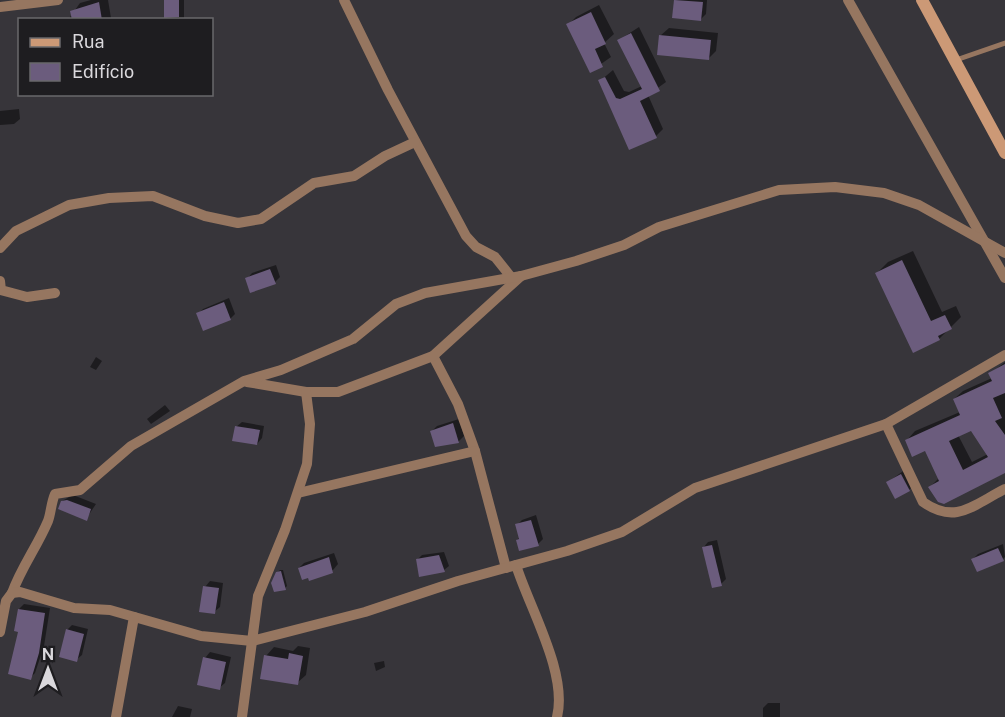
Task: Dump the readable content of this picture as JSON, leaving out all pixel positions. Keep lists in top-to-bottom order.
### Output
{
  "legend": ["Rua", "Edifício"],
  "north": "top"
}
